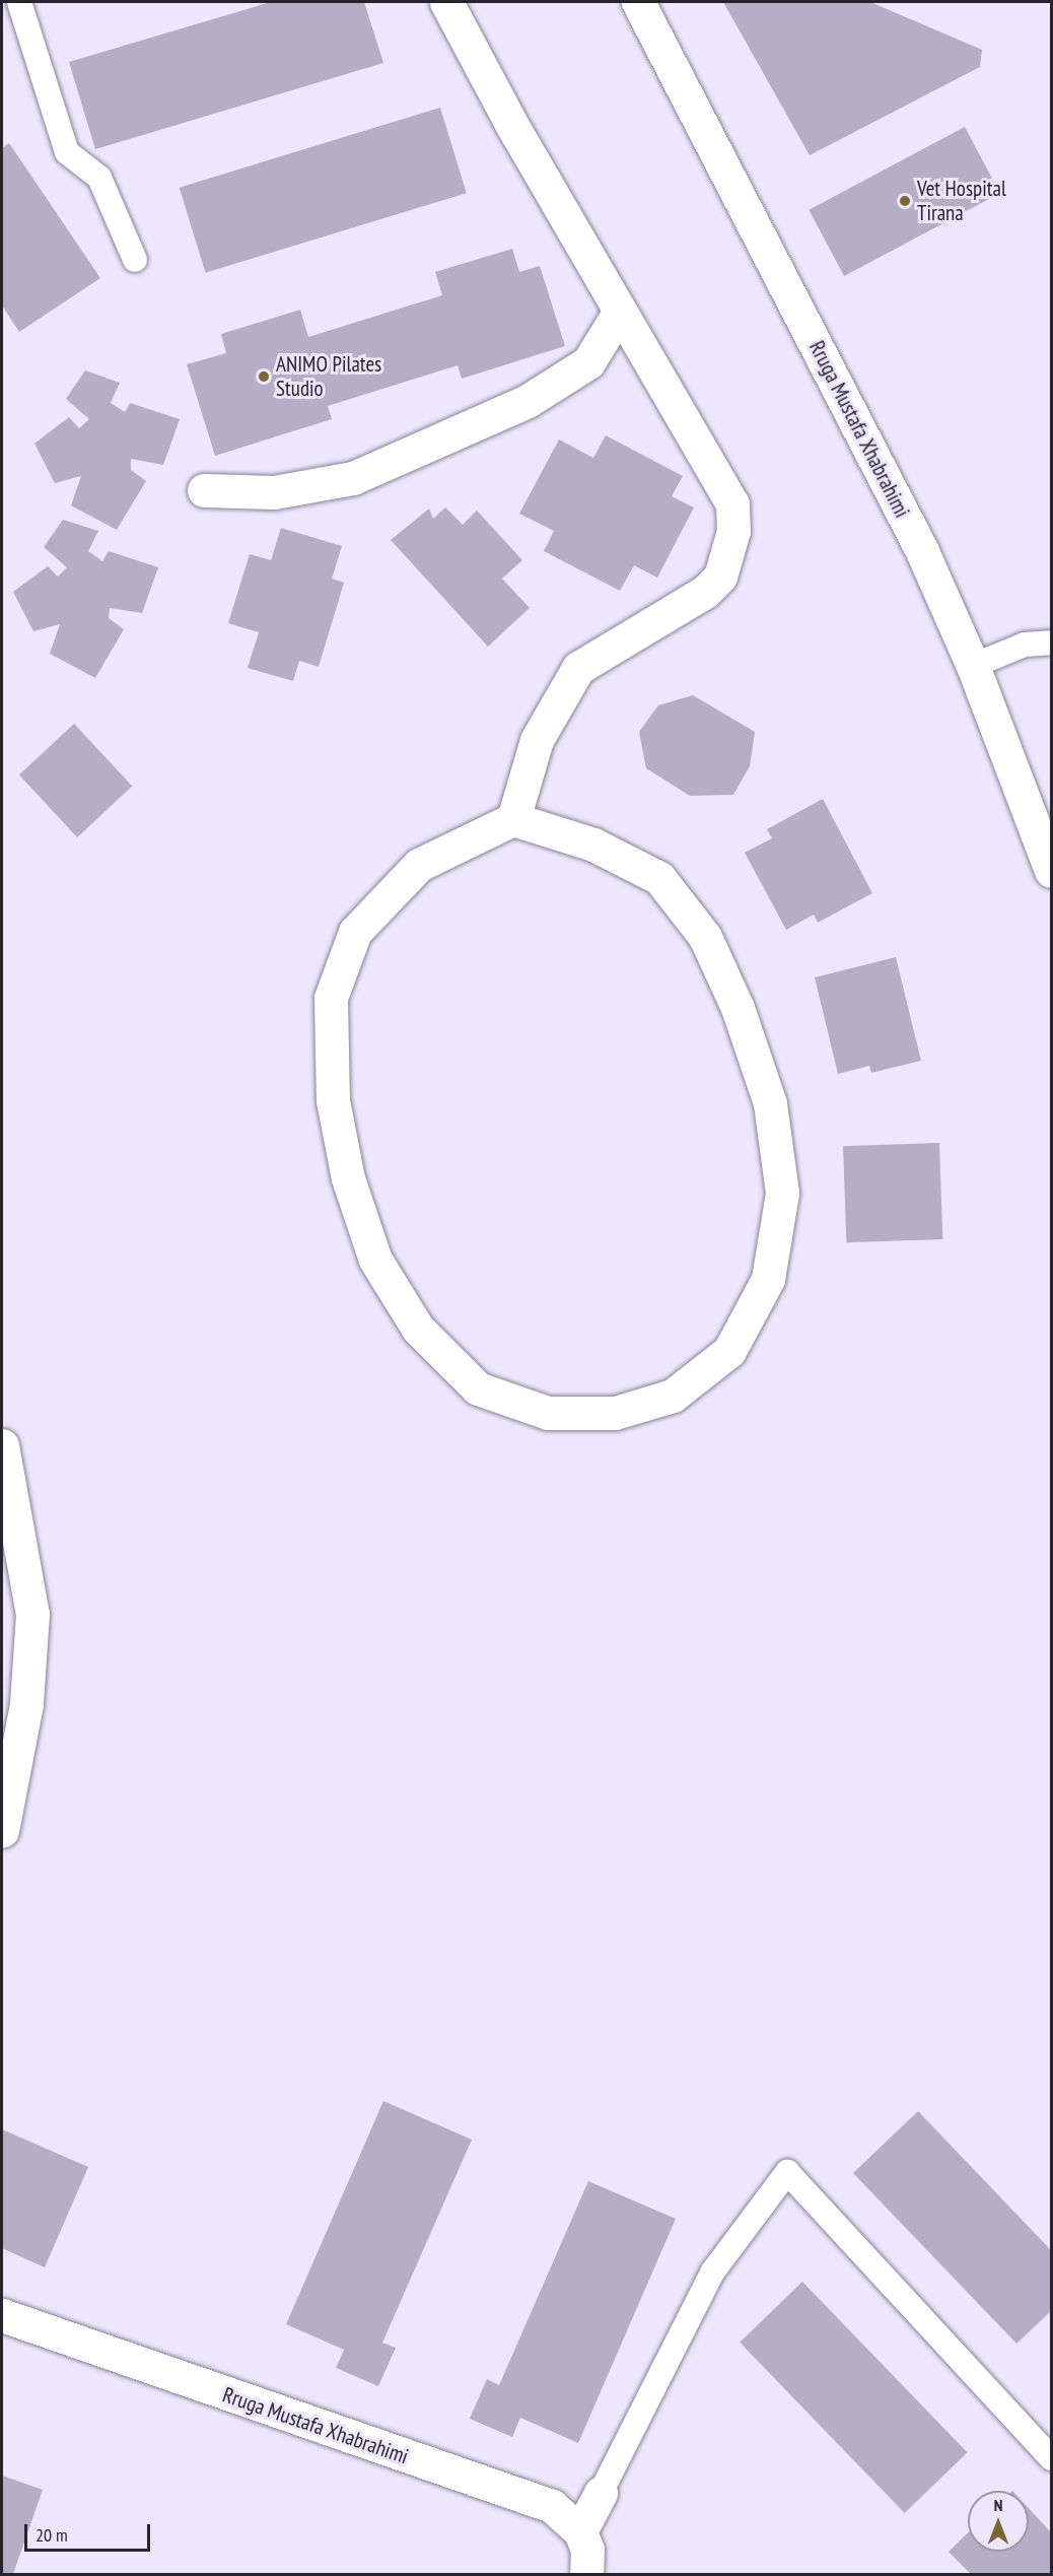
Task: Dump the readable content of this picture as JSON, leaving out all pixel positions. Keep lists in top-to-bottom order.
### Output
{
  "streets": {
    "street": ["Rruga Mustafa Xhabrahimi"]
  },
  "places": ["Vet Hospital Tirana", "ANIMO Pilates Studio"],
  "scale_bar": "20 m",
  "north": "top"
}
